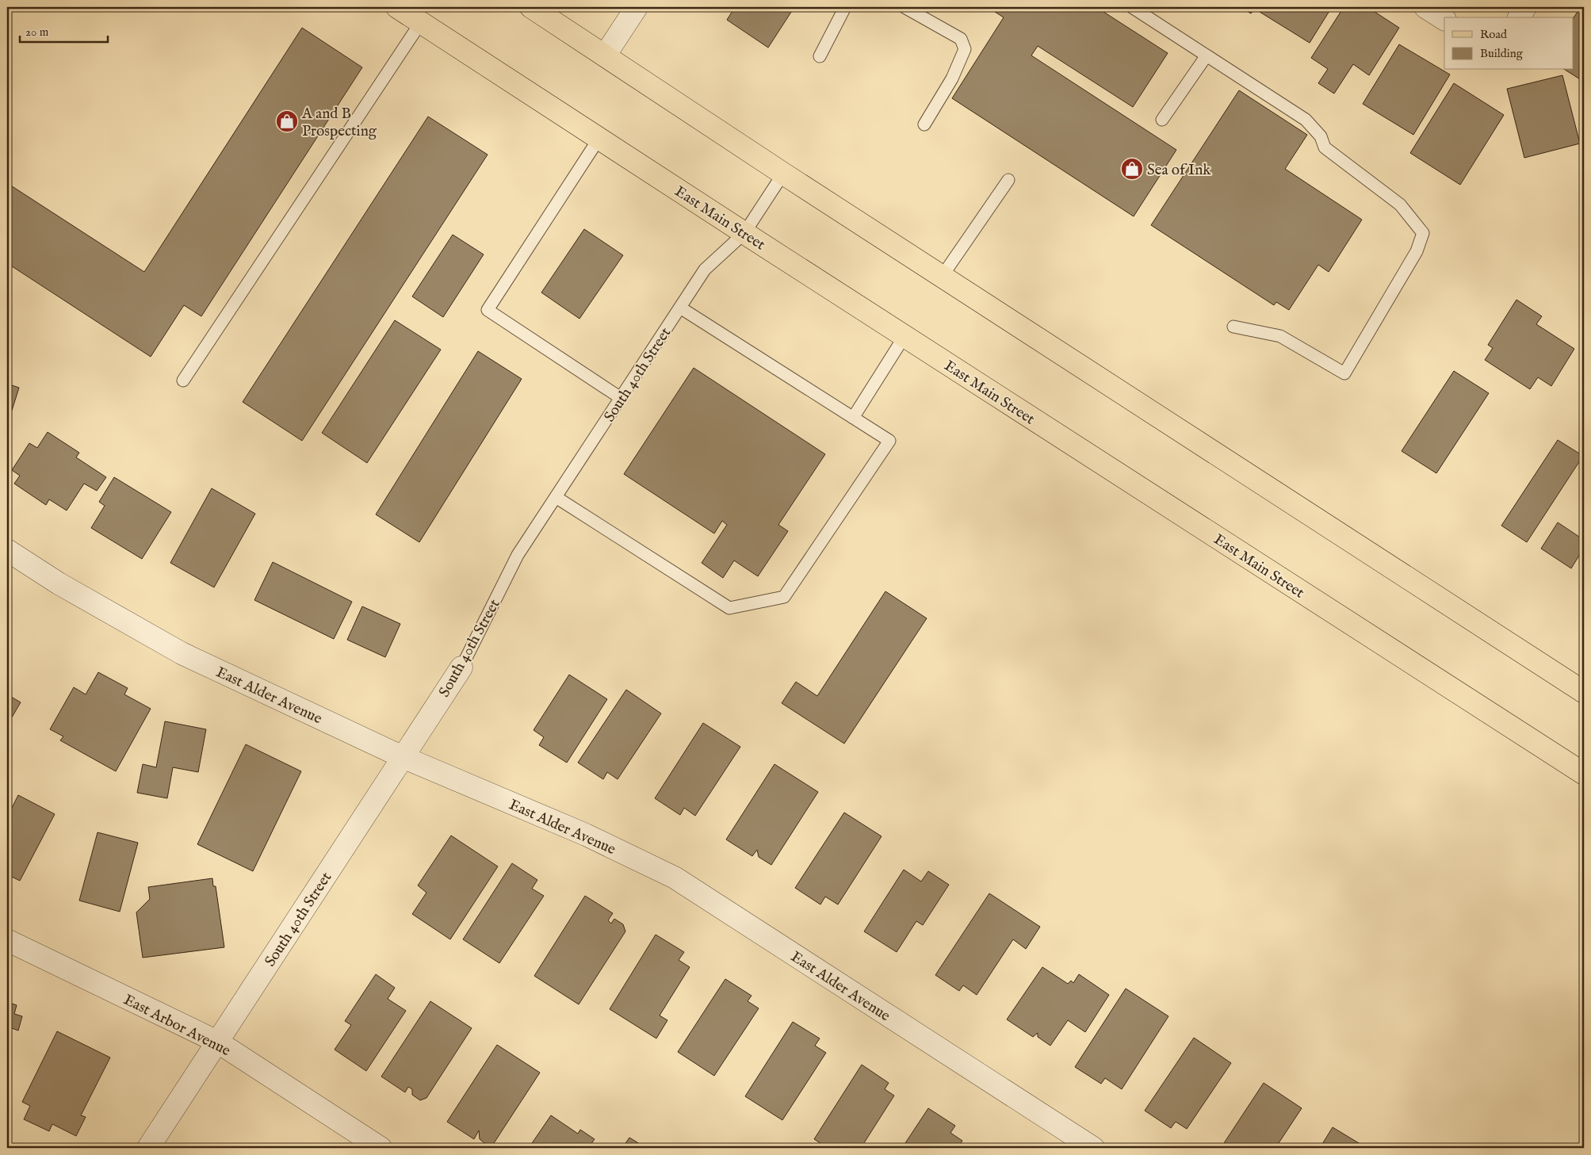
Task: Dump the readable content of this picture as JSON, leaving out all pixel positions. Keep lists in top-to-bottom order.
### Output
{
  "streets": {
    "main road": ["East Main Street"],
    "street": ["South 40th Street", "East Alder Avenue", "East Arbor Avenue"]
  },
  "crossings": [
    ["East Main Street", "South 40th Street"],
    ["South 40th Street", "East Alder Avenue"],
    ["South 40th Street", "East Arbor Avenue"]
  ],
  "places": {
    "shop": ["A and B Prospecting", "Sea of Ink"]
  },
  "legend": ["Road", "Building"],
  "scale_bar": "20 m"
}
